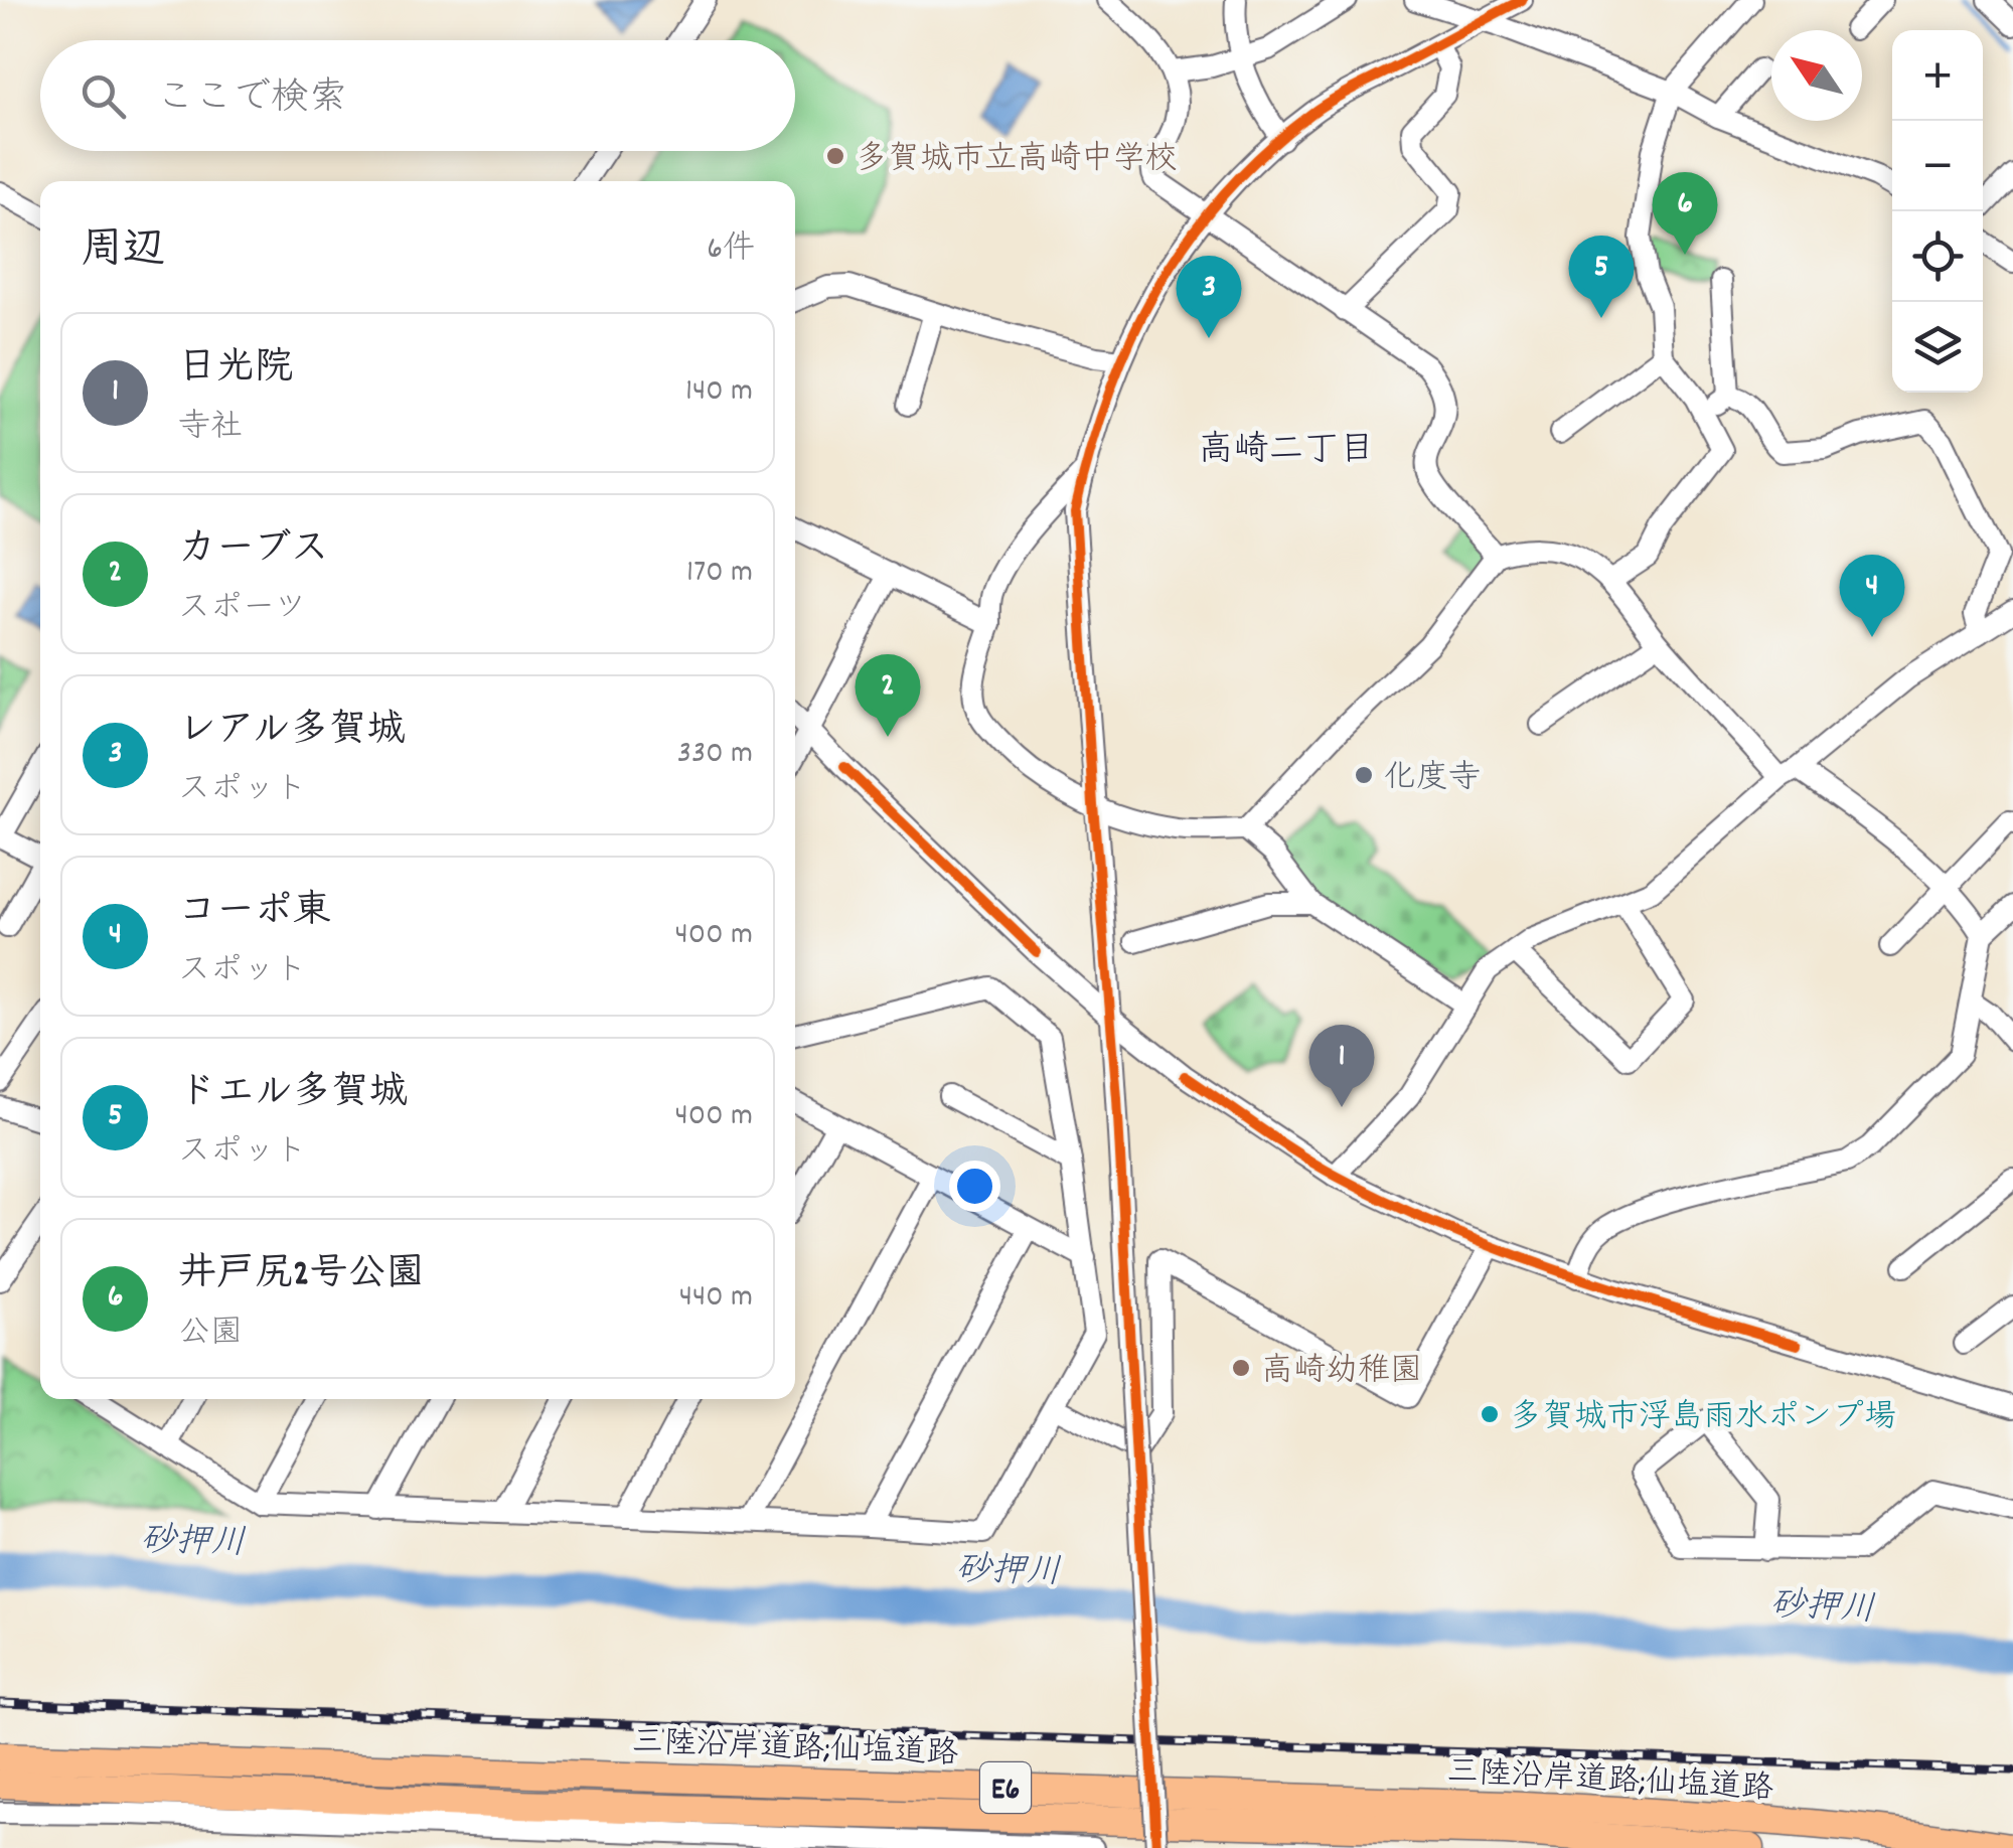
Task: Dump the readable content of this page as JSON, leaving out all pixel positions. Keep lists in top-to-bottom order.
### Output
{
  "streets": {
    "highway": ["三陸沿岸道路;仙塩道路", "E6"]
  },
  "districts": ["高崎二丁目"],
  "water": ["砂押川"],
  "places": [
    "多賀城市立高崎中学校",
    "化度寺",
    "高崎幼稚園",
    "多賀城市浮島雨水ポンプ場"
  ],
  "north": "top left",
  "page": {
    "map_buttons": ["+", "−"],
    "search": "ここで検索",
    "pins": [
      "6",
      "5",
      "3",
      "4",
      "2",
      "1"
    ],
    "heading": ["周辺", "6件"],
    "list": [
      {
        "mark": "1",
        "name": "日光院",
        "note": "寺社",
        "value": "140 m"
      },
      {
        "mark": "2",
        "name": "カーブス",
        "note": "スポーツ",
        "value": "170 m"
      },
      {
        "mark": "3",
        "name": "レアル多賀城",
        "note": "スポット",
        "value": "330 m"
      },
      {
        "mark": "4",
        "name": "コーポ東",
        "note": "スポット",
        "value": "400 m"
      },
      {
        "mark": "5",
        "name": "ドエル多賀城",
        "note": "スポット",
        "value": "400 m"
      },
      {
        "mark": "6",
        "name": "井戸尻2号公園",
        "note": "公園",
        "value": "440 m"
      }
    ]
  }
}
